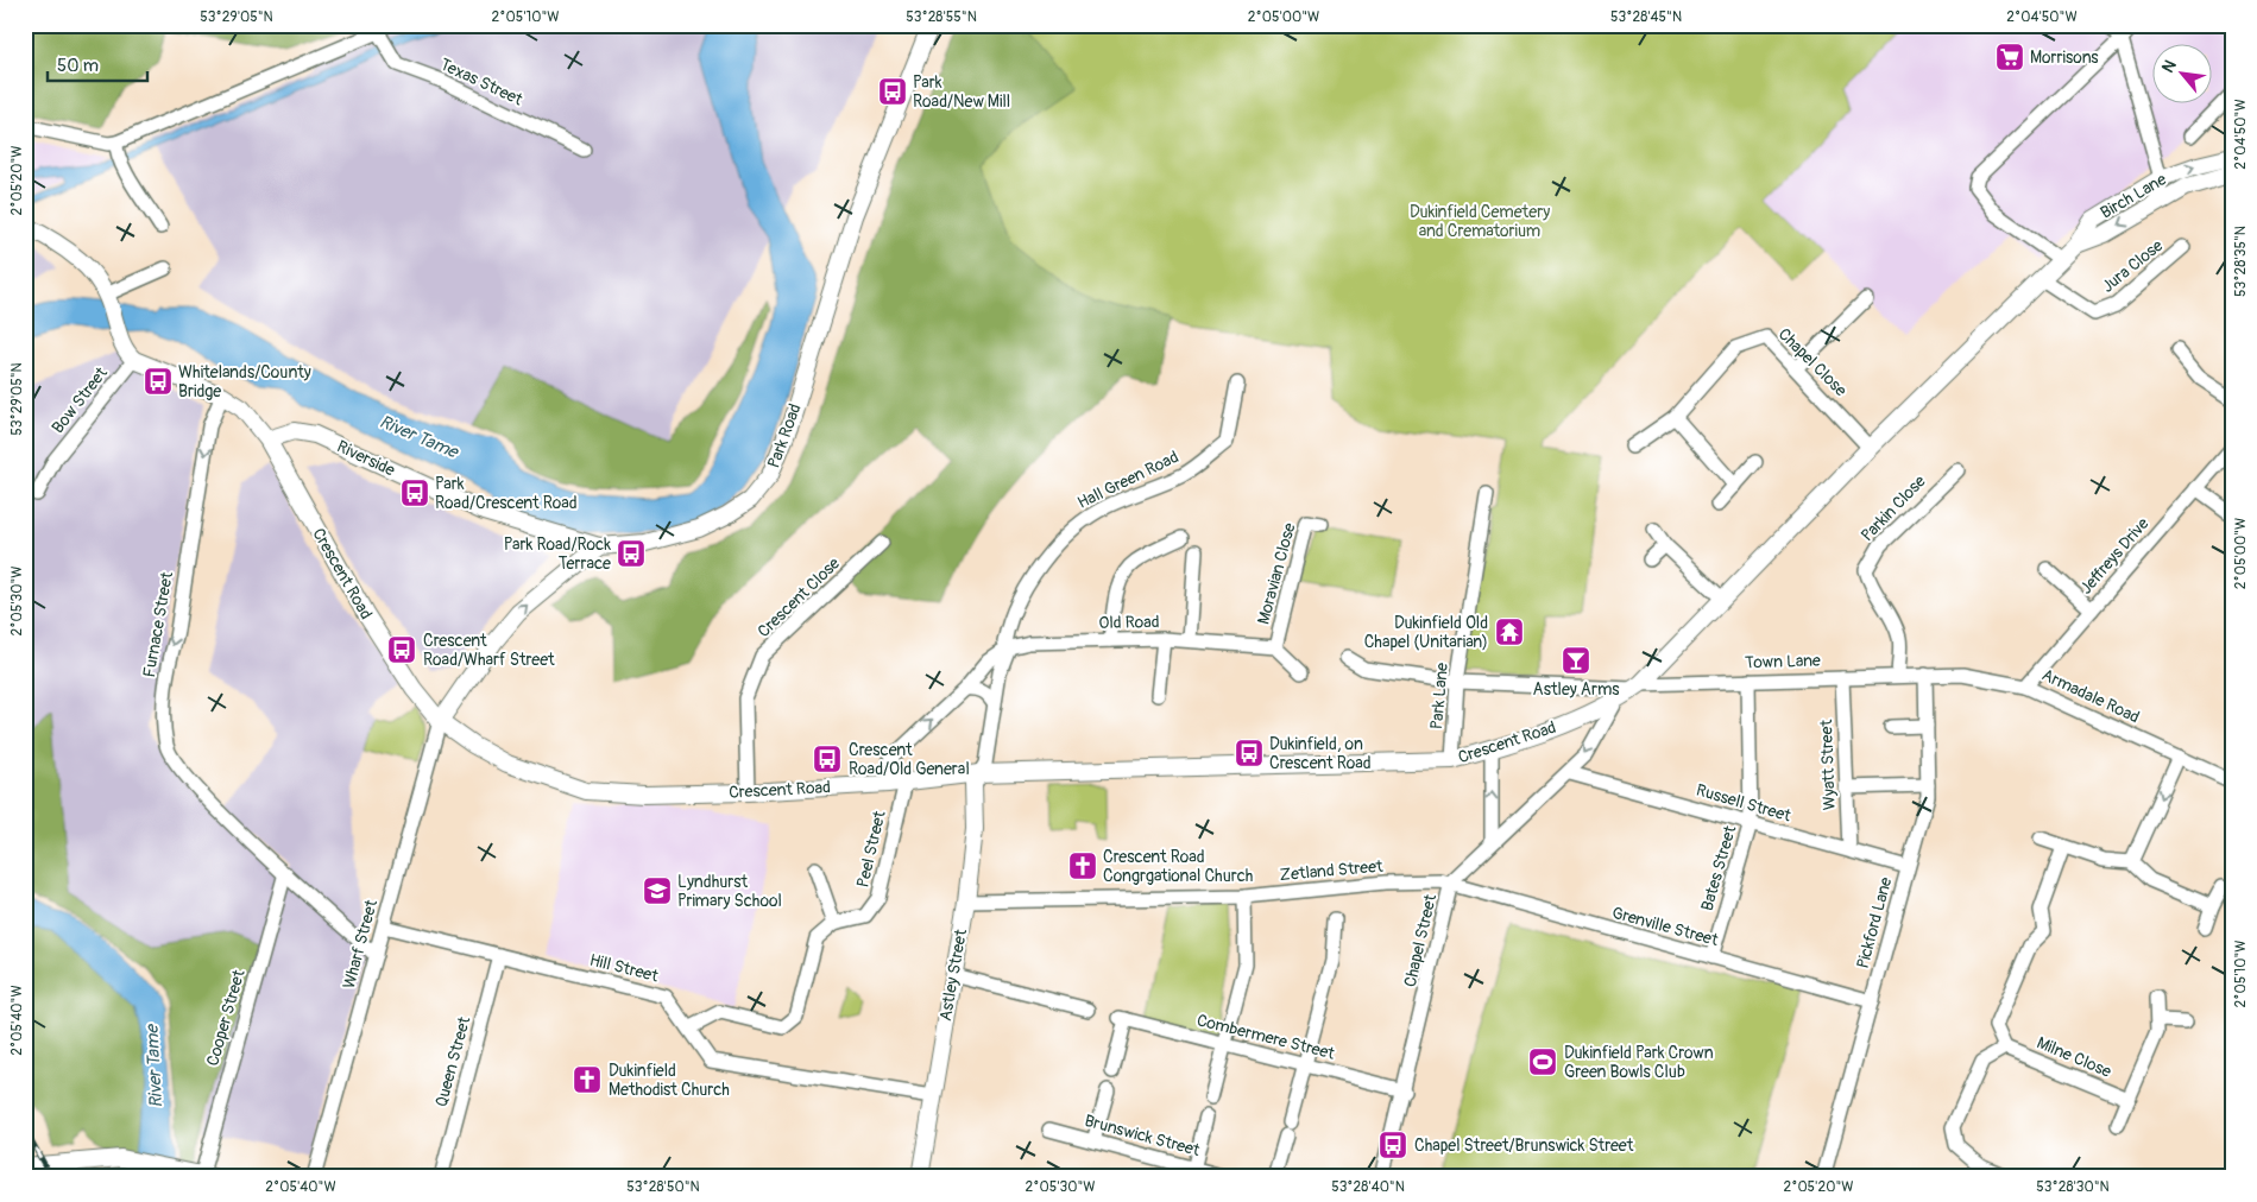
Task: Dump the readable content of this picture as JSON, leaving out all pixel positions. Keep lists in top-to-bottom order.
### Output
{
  "streets": {
    "main road": [
      "Birch Lane",
      "Park Road",
      "Riverside",
      "Crescent Road",
      "Astley Street"
    ],
    "street": [
      "Texas Street",
      "Jura Close",
      "Chapel Close",
      "Bow Street",
      "Hall Green Road",
      "Parkin Close",
      "Jeffreys Drive",
      "Moravian Close",
      "Crescent Close",
      "Old Road",
      "Furnace Street",
      "Town Lane",
      "Park Lane",
      "Armadale Road",
      "Wyatt Street",
      "Russell Street",
      "Peel Street",
      "Bates Street",
      "Zetland Street",
      "Pickford Lane",
      "Grenville Street",
      "Chapel Street",
      "Wharf Street",
      "Hill Street",
      "Cooper Street",
      "Combermere Street",
      "Milne Close",
      "Queen Street",
      "Brunswick Street"
    ]
  },
  "crossings": [
    ["Birch Lane", "Crescent Road"],
    ["Jura Close", "Crescent Road"],
    ["Chapel Close", "Crescent Road"],
    ["Bow Street", "Crescent Road"],
    ["Park Road", "Riverside"],
    ["Riverside", "Crescent Road"],
    ["Hall Green Road", "Crescent Road"],
    ["Hall Green Road", "Old Road"],
    ["Hall Green Road", "Astley Street"],
    ["Parkin Close", "Town Lane"],
    ["Jeffreys Drive", "Armadale Road"],
    ["Crescent Road", "Crescent Close"],
    ["Crescent Road", "Old Road"],
    ["Crescent Road", "Furnace Street"],
    ["Crescent Road", "Town Lane"],
    ["Crescent Road", "Park Lane"],
    ["Crescent Road", "Peel Street"],
    ["Crescent Road", "Chapel Street"],
    ["Crescent Road", "Wharf Street"],
    ["Crescent Road", "Astley Street"],
    ["Moravian Close", "Old Road"],
    ["Furnace Street", "Wharf Street"],
    ["Furnace Street", "Cooper Street"],
    ["Town Lane", "Armadale Road"],
    ["Town Lane", "Wyatt Street"],
    ["Town Lane", "Bates Street"],
    ["Town Lane", "Pickford Lane"],
    ["Armadale Road", "Pickford Lane"],
    ["Wyatt Street", "Russell Street"],
    ["Russell Street", "Bates Street"],
    ["Russell Street", "Pickford Lane"],
    ["Russell Street", "Chapel Street"],
    ["Bates Street", "Grenville Street"],
    ["Zetland Street", "Grenville Street"],
    ["Zetland Street", "Chapel Street"],
    ["Zetland Street", "Astley Street"],
    ["Pickford Lane", "Grenville Street"],
    ["Grenville Street", "Chapel Street"],
    ["Chapel Street", "Combermere Street"],
    ["Wharf Street", "Hill Street"],
    ["Hill Street", "Astley Street"],
    ["Hill Street", "Queen Street"]
  ],
  "one_way": ["Furnace Street"],
  "water": ["River Tame"],
  "parks": ["Dukinfield Cemetery and Crematorium"],
  "places": {
    "supermarket": ["Morrisons"],
    "bus stop": [
      "Park Road/New Mill",
      "Whitelands/County Bridge",
      "Park Road/Crescent Road",
      "Park Road/Rock Terrace",
      "Crescent Road/Wharf Street",
      "Dukinfield, on Crescent Road",
      "Crescent Road/Old General",
      "Chapel Street/Brunswick Street"
    ],
    "temple": ["Dukinfield Old Chapel (Unitarian)"],
    "bar": ["Astley Arms"],
    "church": ["Crescent Road Congrgational Church", "Dukinfield Methodist Church"],
    "school or university": ["Lyndhurst Primary School"],
    "sports": ["Dukinfield Park Crown Green Bowls Club"]
  },
  "scale_bar": "50 m",
  "north": "top left",
  "coordinates": [
    "53°29'05\"N",
    "2°05'10\"W",
    "53°28'55\"N",
    "2°05'00\"W",
    "53°28'45\"N",
    "2°04'50\"W",
    "2°05'20\"W",
    "53°28'35\"N",
    "2°05'30\"W",
    "2°05'40\"W",
    "53°28'50\"N",
    "53°28'40\"N",
    "53°28'30\"N"
  ]
}
